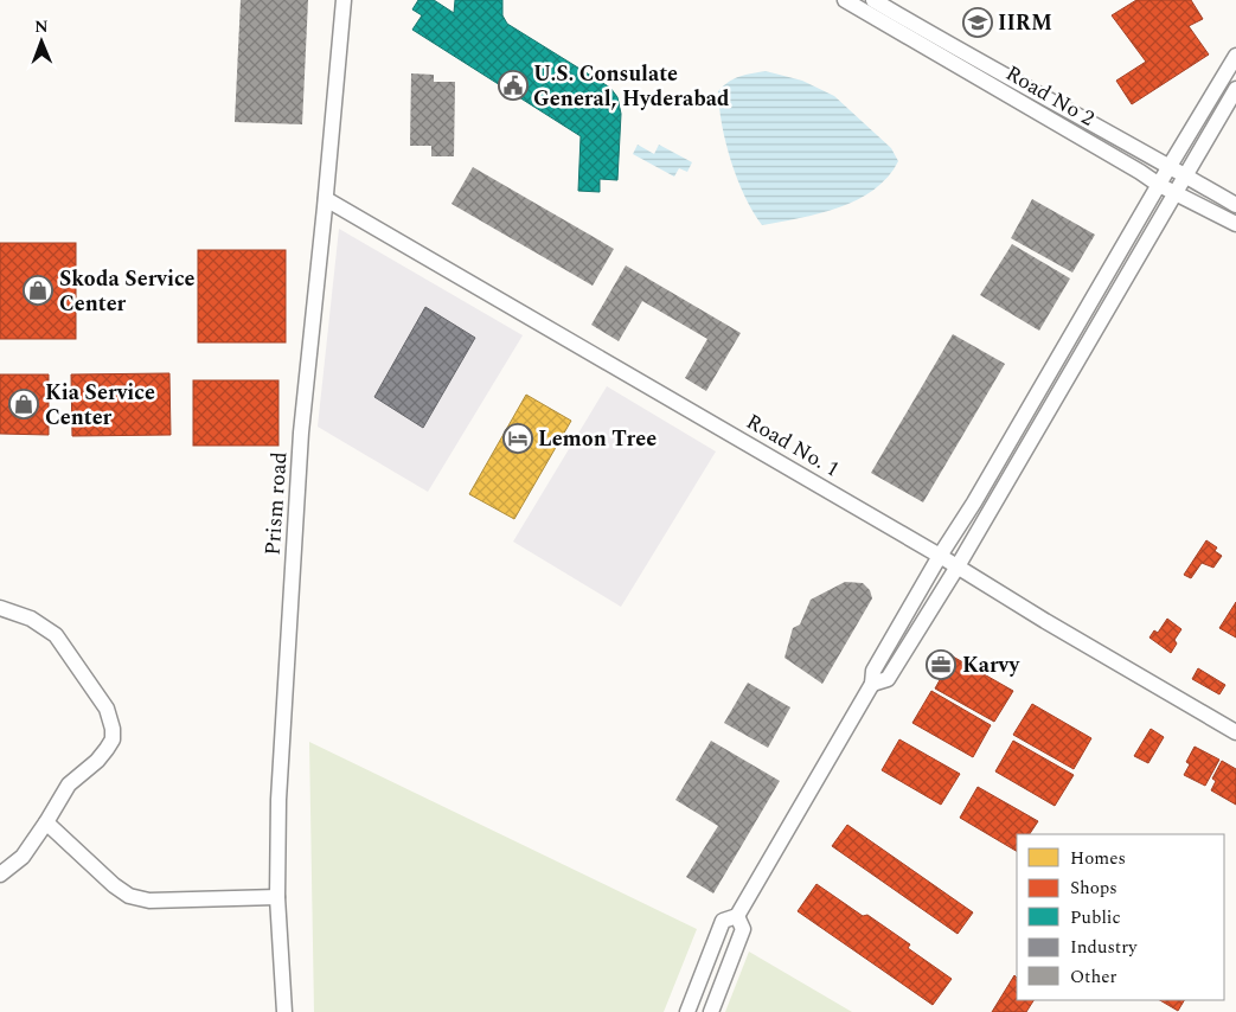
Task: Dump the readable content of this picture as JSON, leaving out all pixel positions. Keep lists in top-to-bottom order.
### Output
{
  "streets": {
    "street": ["Road No 2", "Road No. 1", "Prism road"]
  },
  "crossings": [
    ["Road No. 1", "Prism road"]
  ],
  "places": {
    "school or university": ["IIRM"],
    "public building": ["U.S. Consulate General, Hyderabad"],
    "shop": ["Skoda Service Center", "Kia Service Center"],
    "hotel": ["Lemon Tree"],
    "office": ["Karvy"]
  },
  "legend": [
    "Homes",
    "Shops",
    "Public",
    "Industry",
    "Other"
  ],
  "north": "top"
}
